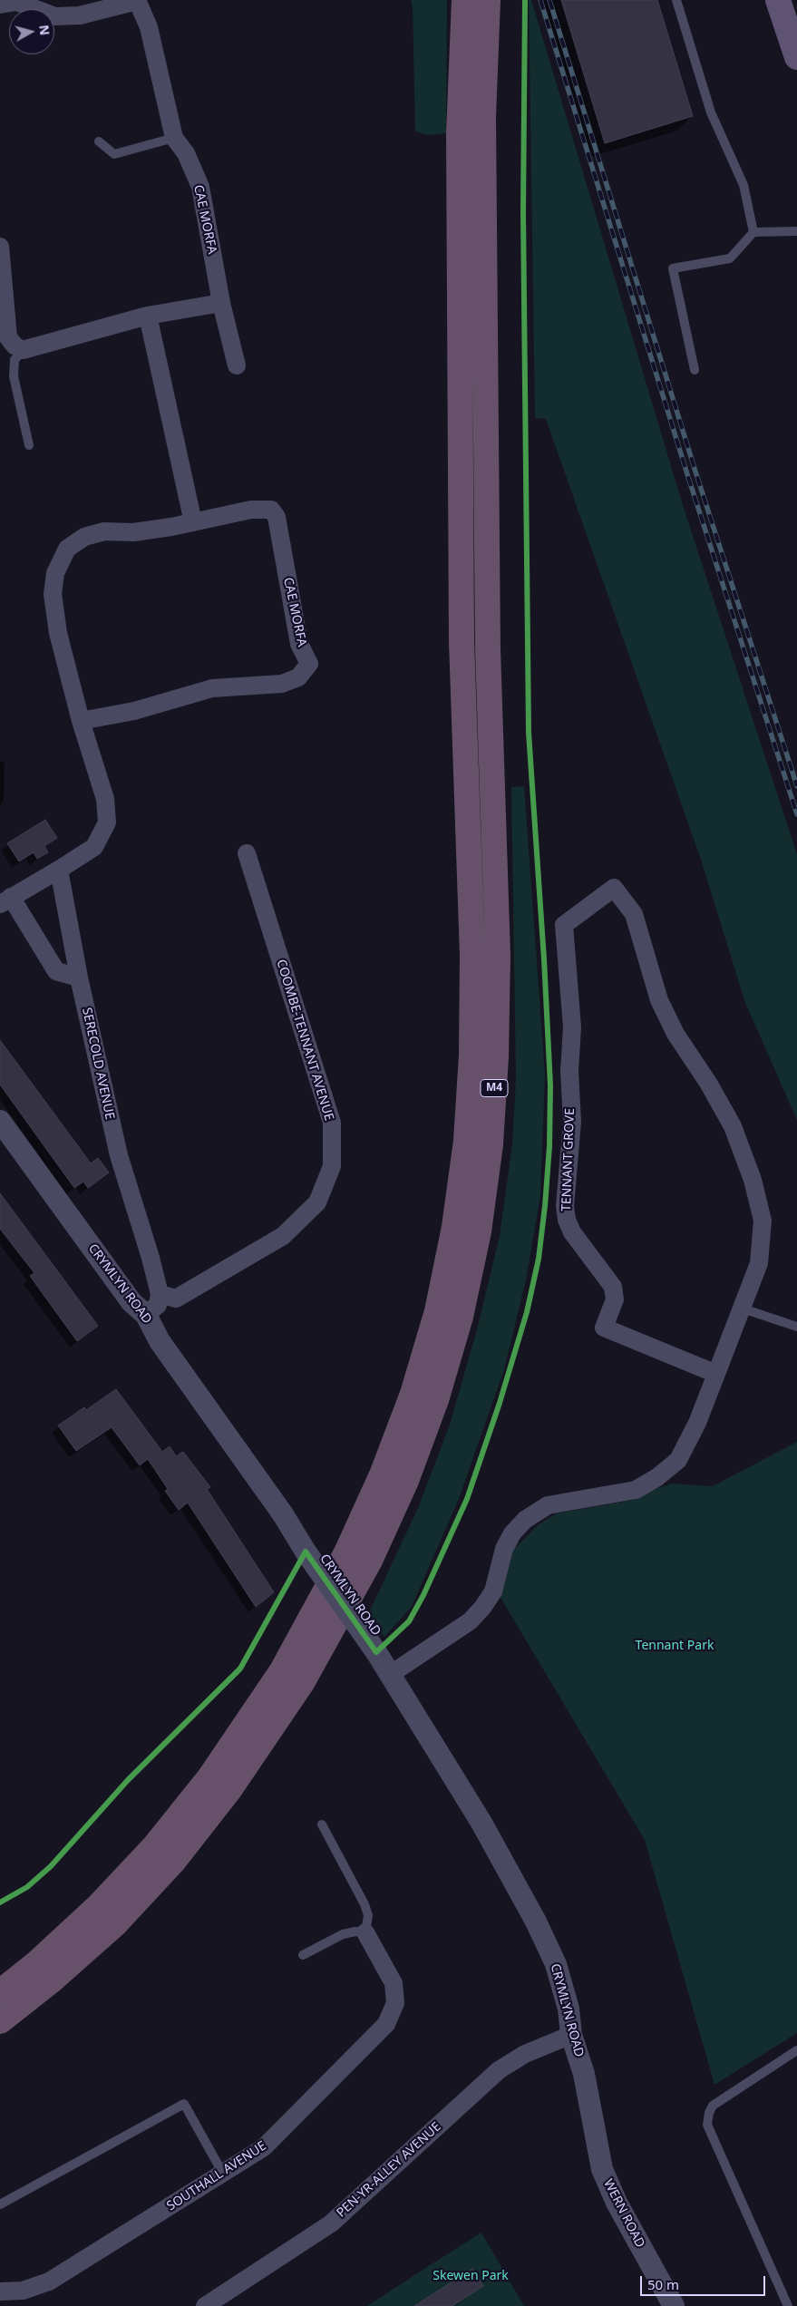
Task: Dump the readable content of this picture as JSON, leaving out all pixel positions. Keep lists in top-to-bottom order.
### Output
{
  "streets": {
    "highway": ["M4"],
    "street": [
      "CAE MORFA",
      "COOMBE-TENNANT AVENUE",
      "SERECOLD AVENUE",
      "TENNANT GROVE",
      "CRYMLYN ROAD",
      "PEN-YR-ALLEY AVENUE",
      "SOUTHALL AVENUE",
      "WERN ROAD"
    ]
  },
  "crossings": [
    ["CAE MORFA", "SERECOLD AVENUE"],
    ["COOMBE-TENNANT AVENUE", "SERECOLD AVENUE"],
    ["CRYMLYN ROAD", "PEN-YR-ALLEY AVENUE"],
    ["CRYMLYN ROAD", "WERN ROAD"]
  ],
  "parks": ["Tennant Park", "Skewen Park"],
  "scale_bar": "50 m",
  "north": "right"
}
